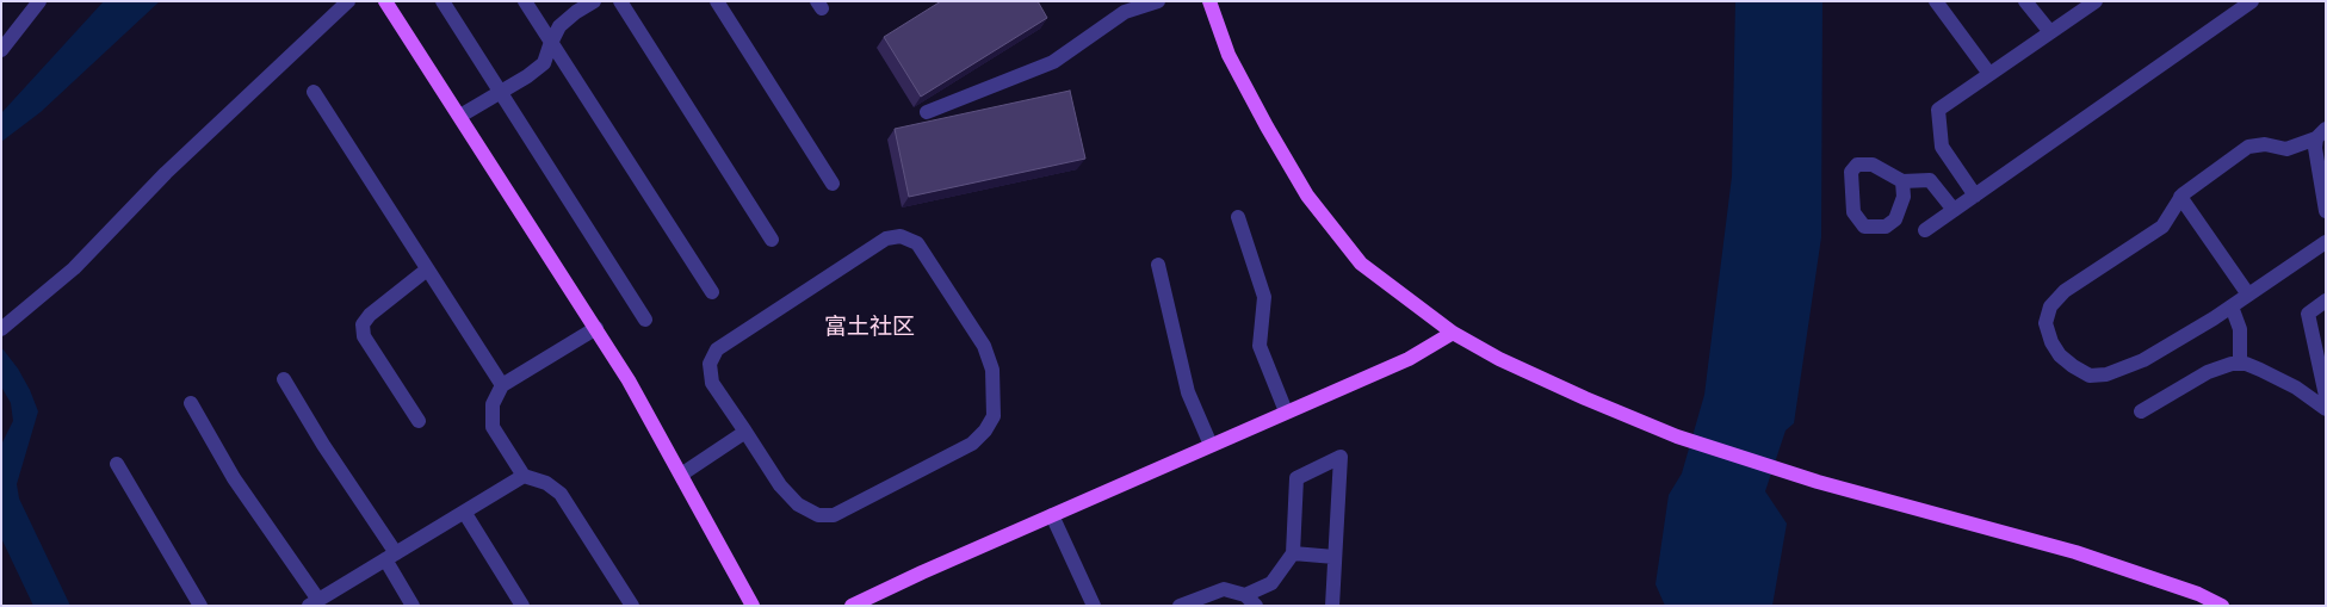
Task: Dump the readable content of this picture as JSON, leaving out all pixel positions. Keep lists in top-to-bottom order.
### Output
{
  "districts": ["富土社区"]
}
